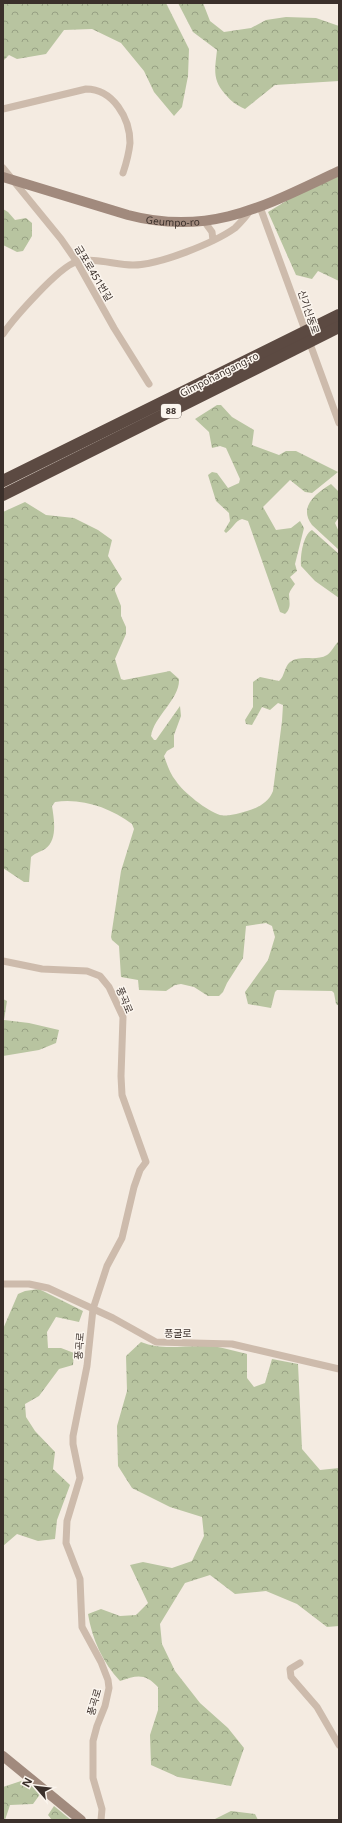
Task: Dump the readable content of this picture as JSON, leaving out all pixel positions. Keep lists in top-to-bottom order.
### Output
{
  "streets": {
    "highway": ["Gimpohangang-ro", "88"],
    "main road": ["Geumpo-ro"],
    "street": [
      "금포로451번길",
      "신기신동로",
      "풍곡로",
      "풍굴로"
    ]
  },
  "crossings": [
    ["Geumpo-ro", "금포로451번길"],
    ["Geumpo-ro", "신기신동로"],
    ["풍곡로", "풍굴로"]
  ],
  "north": "top left"
}
